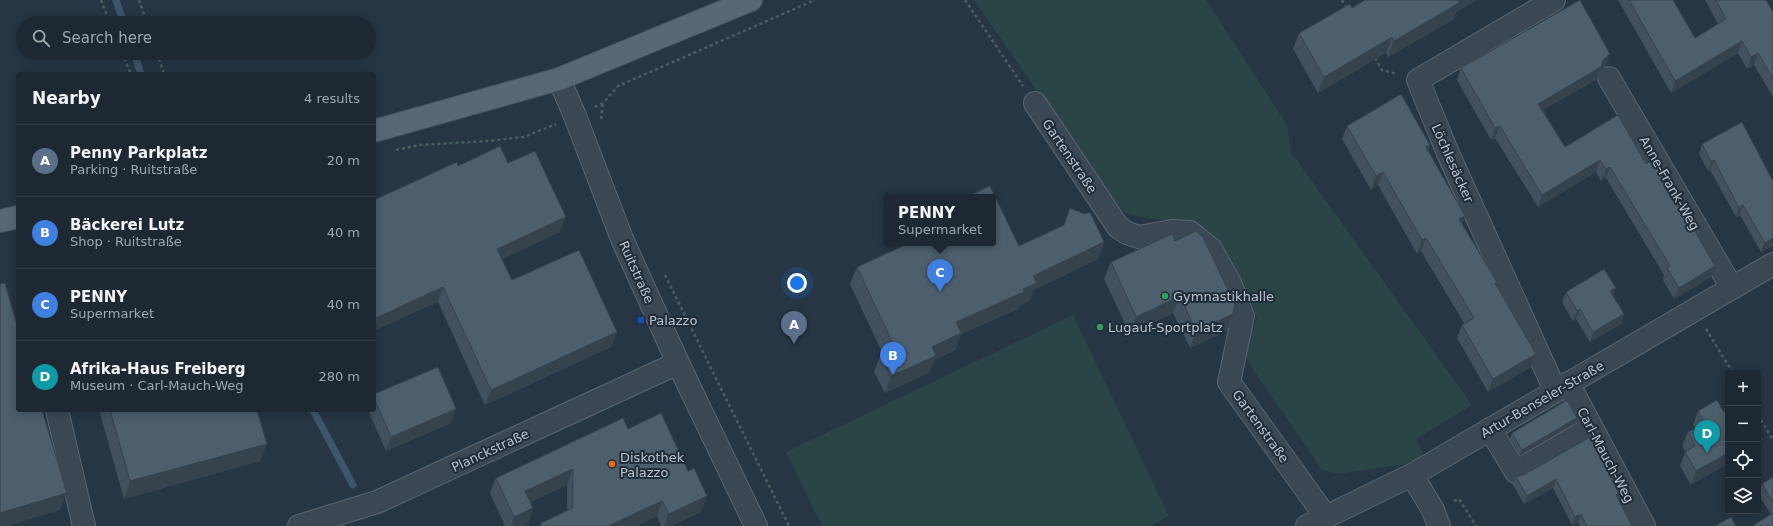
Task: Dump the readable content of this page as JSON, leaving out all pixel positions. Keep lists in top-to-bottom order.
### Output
{
  "streets": {
    "street": [
      "Gartenstraße",
      "Löchlesäcker",
      "Anne-Frank-Weg",
      "Ruitstraße",
      "Artur-Benseler-Straße",
      "Planckstraße",
      "Carl-Mauch-Weg"
    ]
  },
  "crossings": [
    ["Gartenstraße", "Artur-Benseler-Straße"],
    ["Löchlesäcker", "Artur-Benseler-Straße"],
    ["Löchlesäcker", "Carl-Mauch-Weg"],
    ["Anne-Frank-Weg", "Artur-Benseler-Straße"],
    ["Ruitstraße", "Planckstraße"],
    ["Artur-Benseler-Straße", "Carl-Mauch-Weg"]
  ],
  "places": {
    "other": ["Gymnastikhalle", "Lugauf-Sportplatz", "Diskothek Palazzo"],
    "transit": ["Palazzo"]
  },
  "page": {
    "search": "Search here",
    "heading": ["Nearby", "4 results"],
    "list": [
      {
        "mark": "A",
        "name": "Penny Parkplatz",
        "note": "Parking · Ruitstraße",
        "value": "20 m"
      },
      {
        "mark": "B",
        "name": "Bäckerei Lutz",
        "note": "Shop · Ruitstraße",
        "value": "40 m"
      },
      {
        "mark": "C",
        "name": "PENNY",
        "note": "Supermarket",
        "value": "40 m"
      },
      {
        "mark": "D",
        "name": "Afrika-Haus Freiberg",
        "note": "Museum · Carl-Mauch-Weg",
        "value": "280 m"
      }
    ],
    "popup": ["PENNY", "Supermarket"],
    "pins": [
      "C",
      "A",
      "B",
      "D"
    ],
    "map_buttons": ["+", "−"]
  }
}
